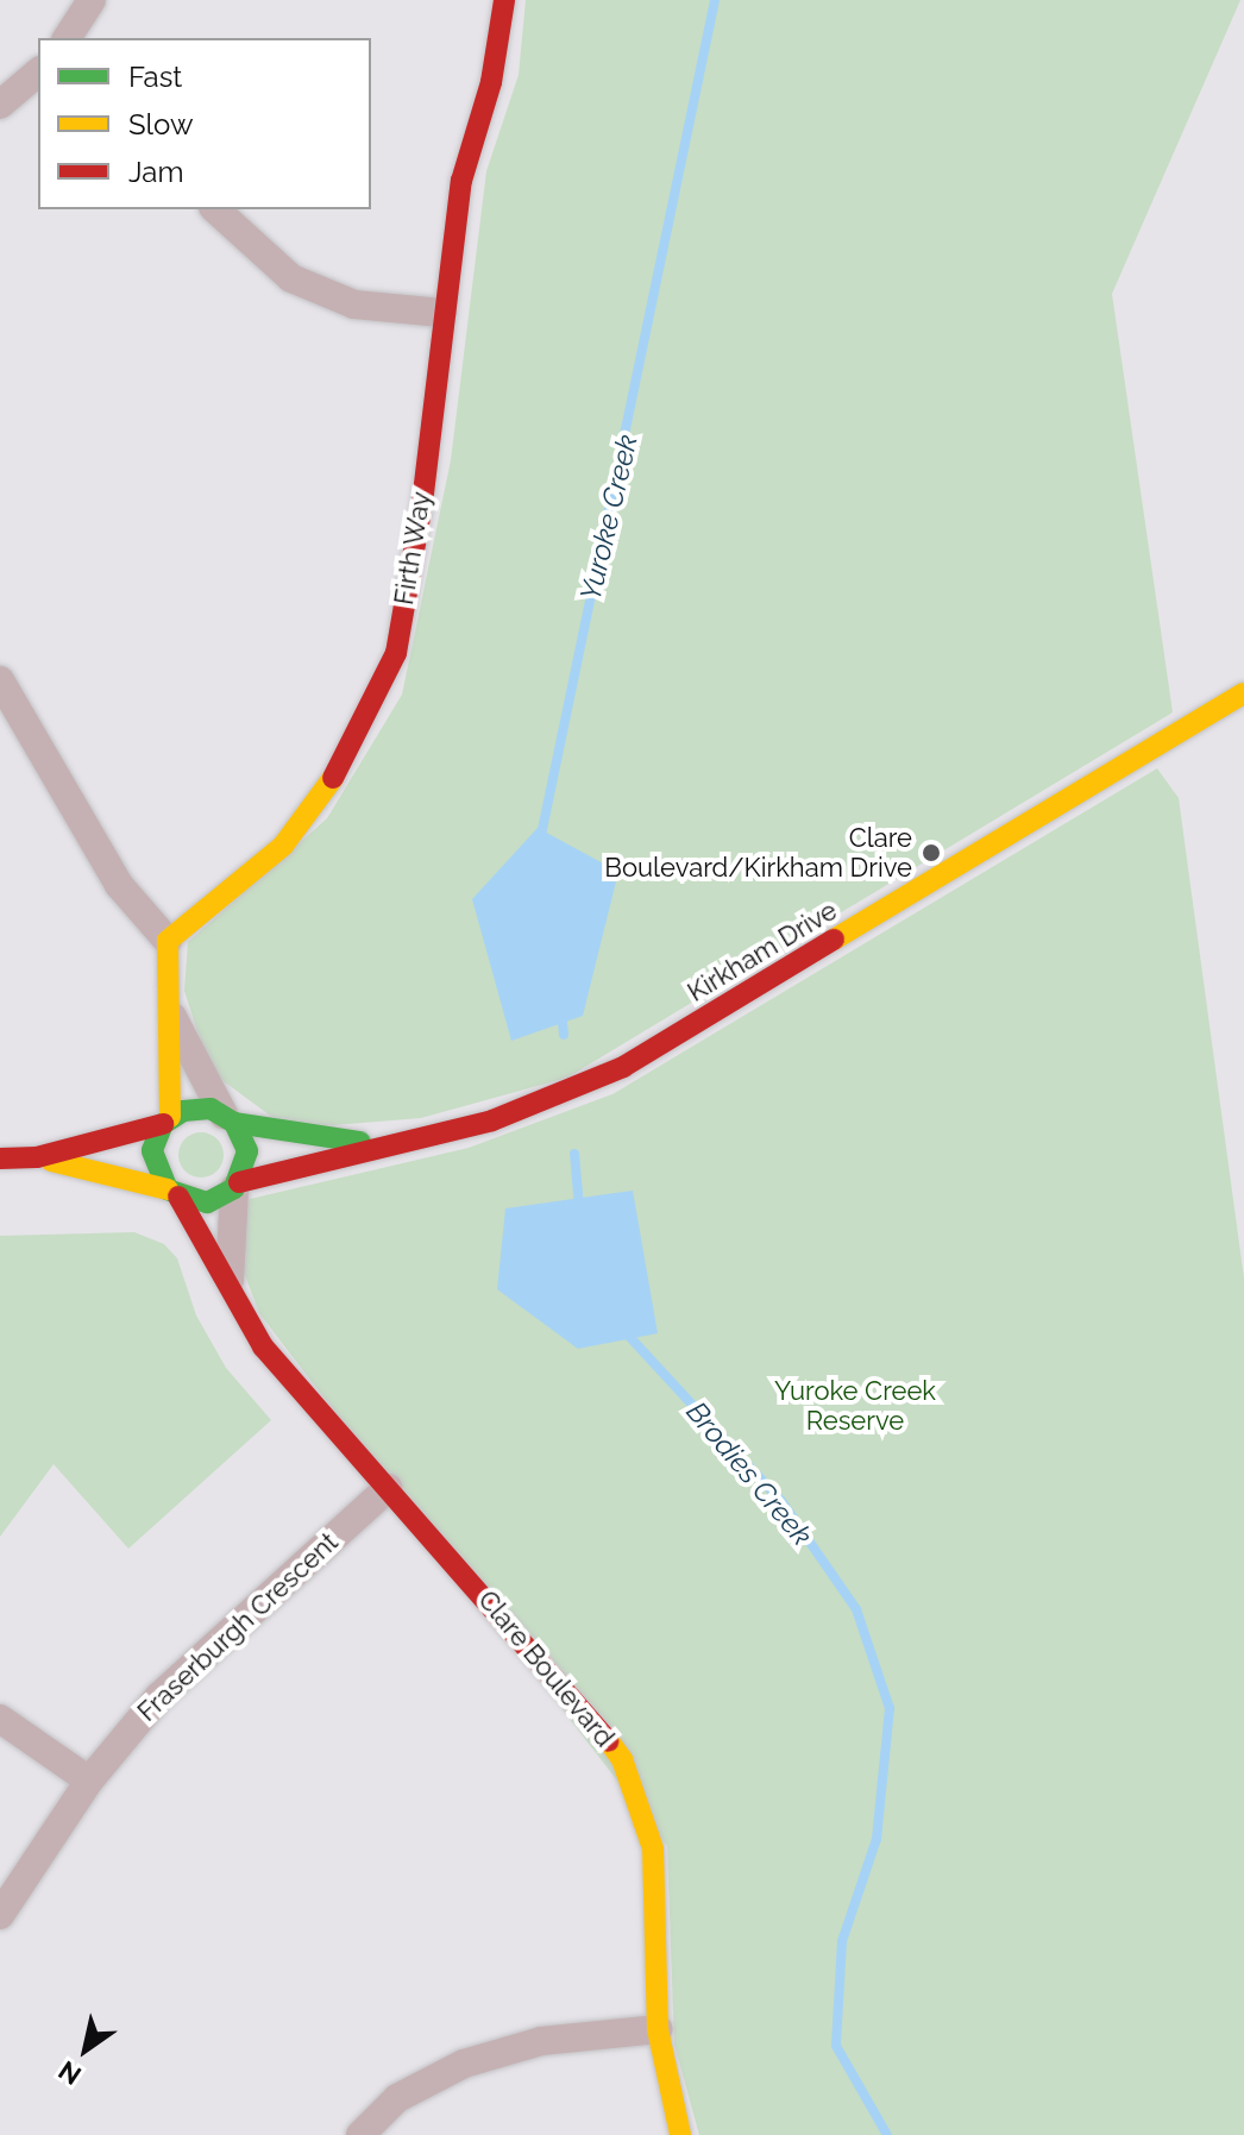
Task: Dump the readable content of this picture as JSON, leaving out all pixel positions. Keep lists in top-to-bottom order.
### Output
{
  "streets": {
    "street": [
      "Firth Way",
      "Kirkham Drive",
      "Fraserburgh Crescent",
      "Clare Boulevard"
    ]
  },
  "crossings": [
    ["Kirkham Drive", "Clare Boulevard"],
    ["Fraserburgh Crescent", "Clare Boulevard"]
  ],
  "water": ["Yuroke Creek", "Brodies Creek"],
  "parks": ["Yuroke Creek Reserve"],
  "places": ["Clare Boulevard/Kirkham Drive"],
  "legend": ["Fast", "Slow", "Jam"],
  "north": "bottom left"
}
